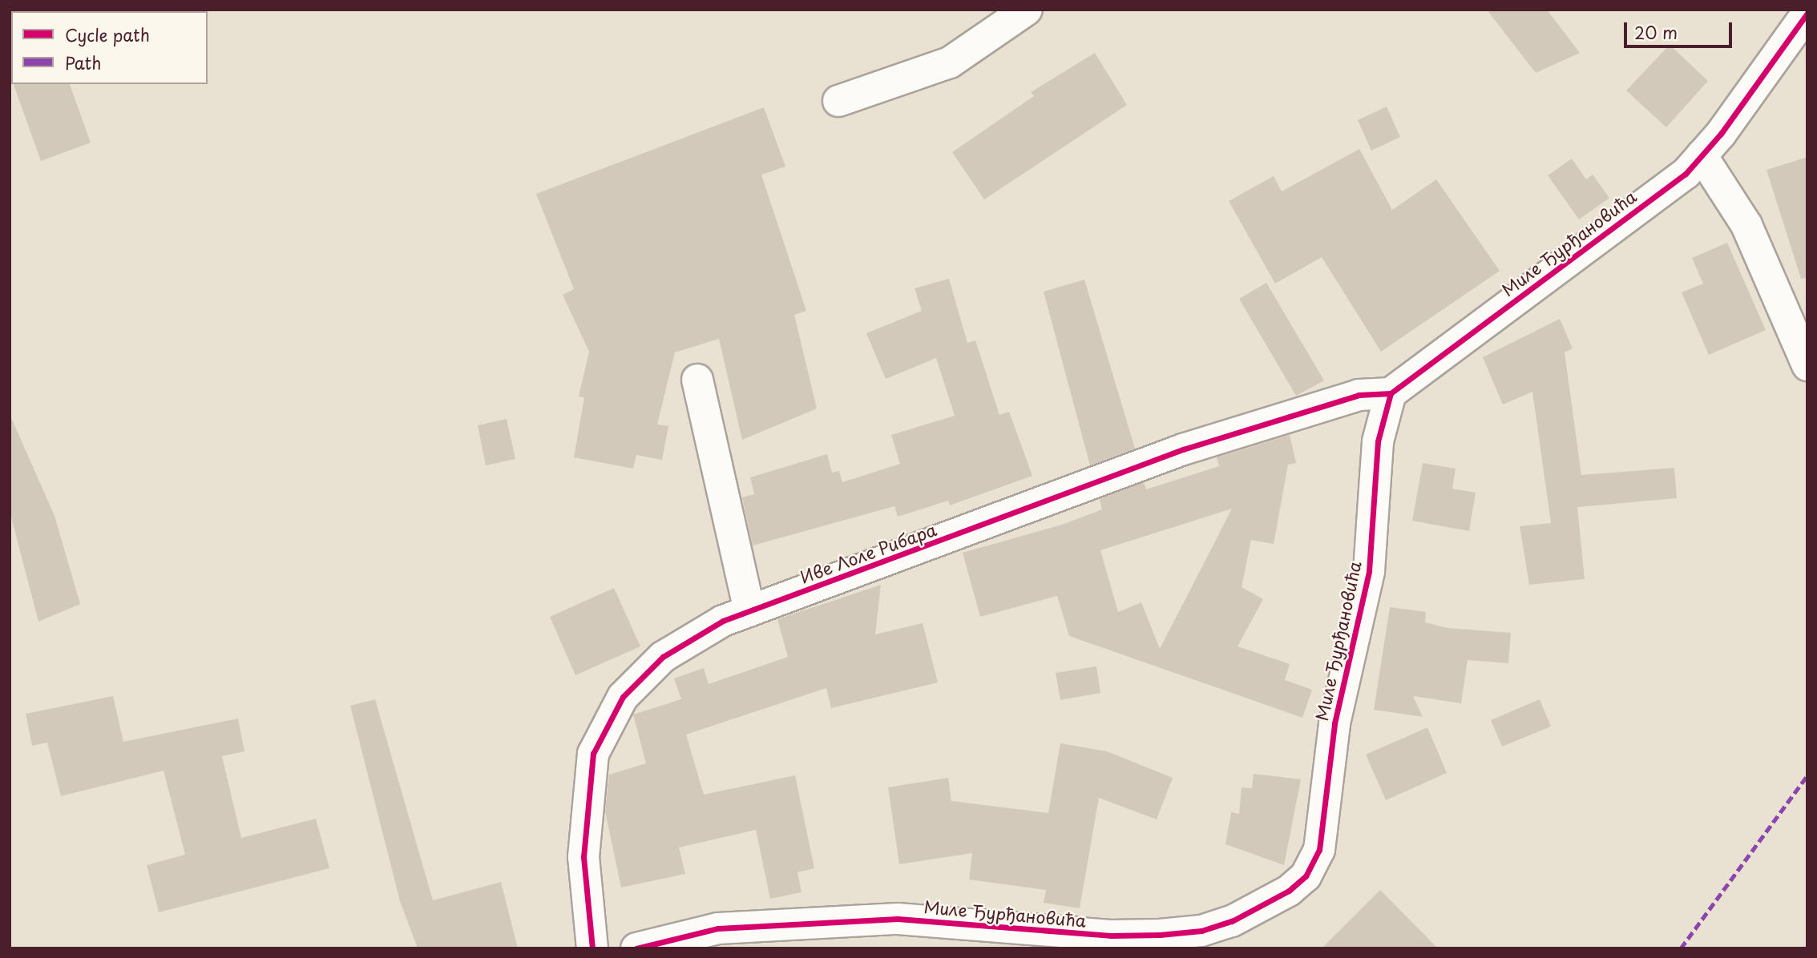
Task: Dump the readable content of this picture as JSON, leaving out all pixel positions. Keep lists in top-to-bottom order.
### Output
{
  "streets": {
    "street": ["Миле Ђурђановића", "Иве Лоле Рибара"]
  },
  "crossings": [
    ["Миле Ђурђановића", "Иве Лоле Рибара"]
  ],
  "legend": ["Cycle path", "Path"],
  "scale_bar": "20 m"
}
